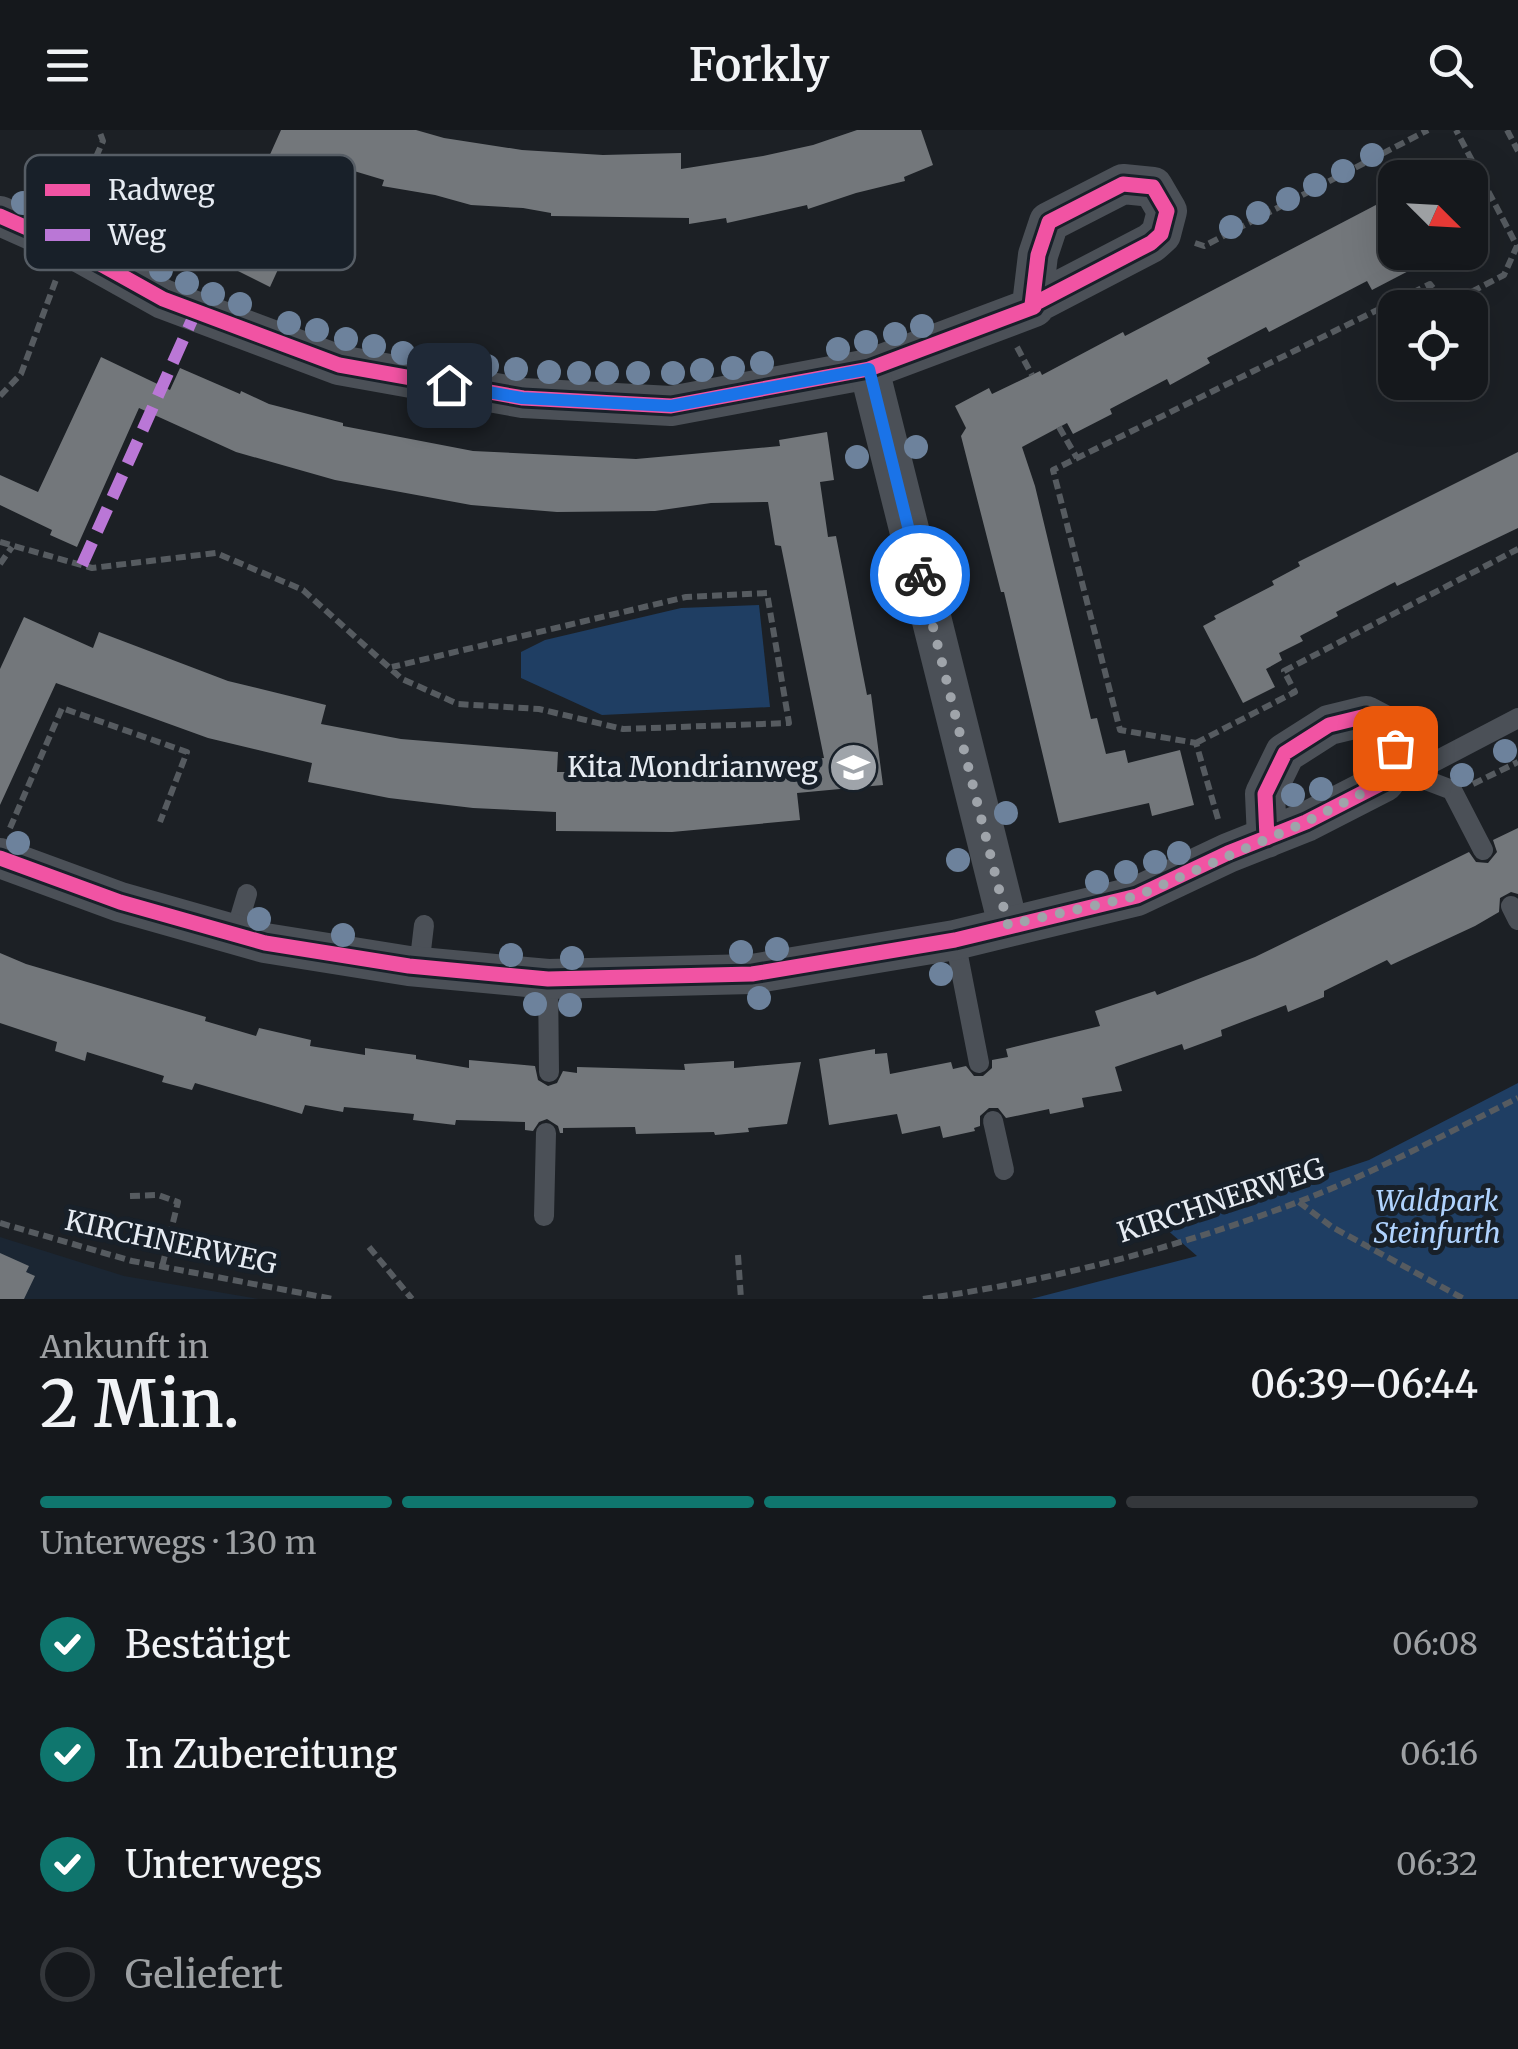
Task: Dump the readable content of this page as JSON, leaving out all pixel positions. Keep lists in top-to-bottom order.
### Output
{
  "streets": {
    "path": ["KIRCHNERWEG"]
  },
  "parks": ["Waldpark Steinfurth"],
  "places": {
    "school or university": ["Kita Mondrianweg"]
  },
  "legend": ["Radweg", "Weg"],
  "north": "bottom right",
  "page": {
    "header": "Forkly",
    "heading": ["2 Min.", "Ankunft in", "06:39–06:44"],
    "bar": "Unterwegs · 130 m",
    "list": [
      ["Bestätigt", "06:08"],
      ["In Zubereitung", "06:16"],
      ["Unterwegs", "06:32"],
      "Geliefert"
    ]
  }
}
